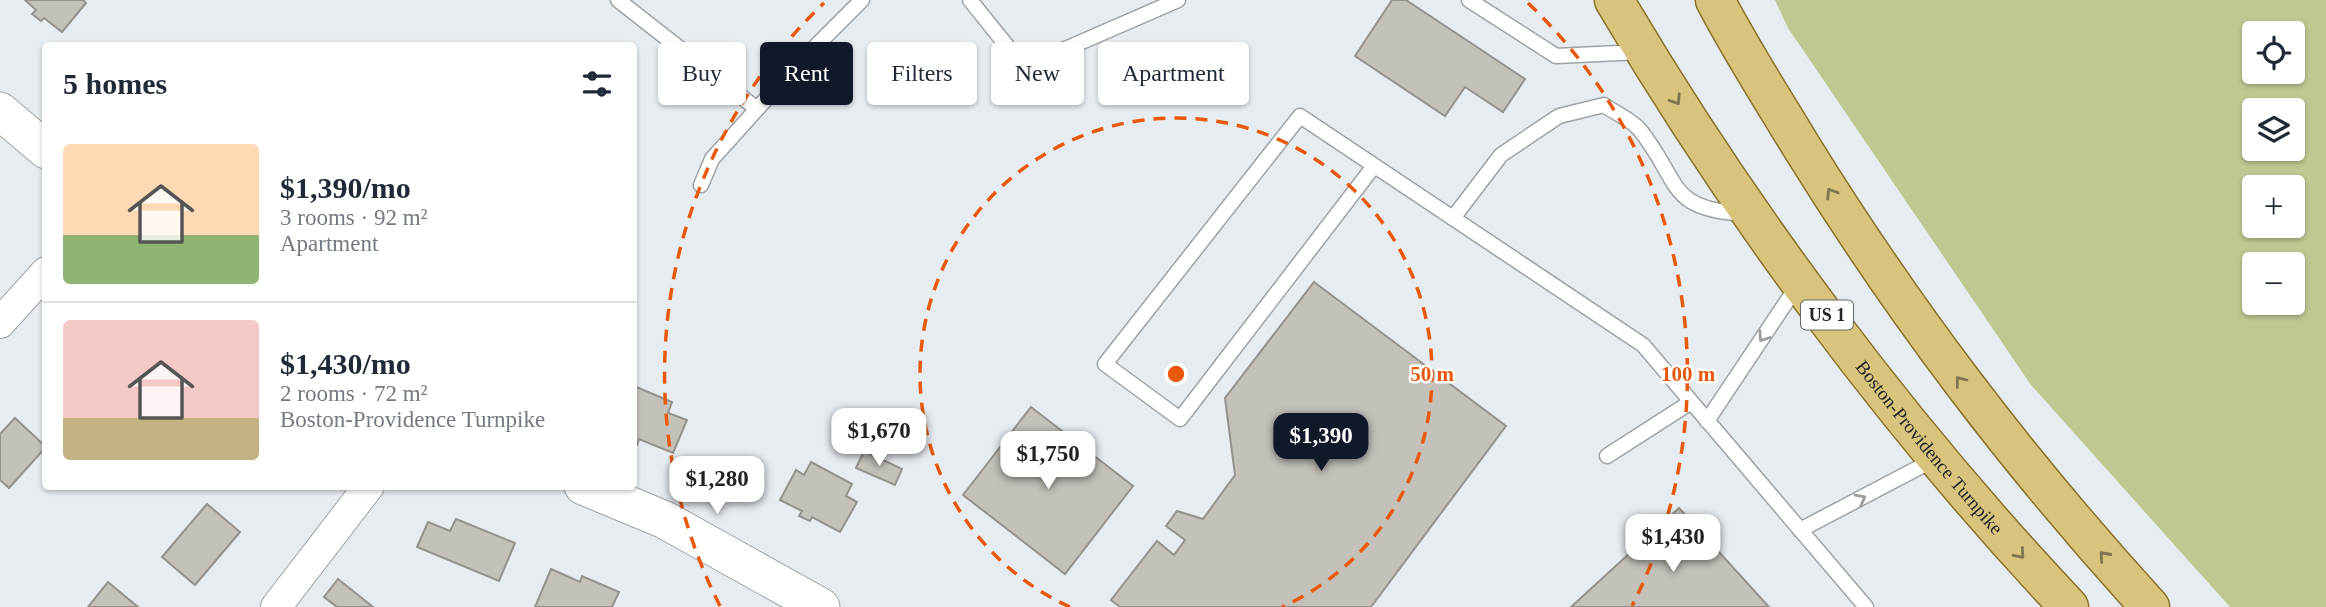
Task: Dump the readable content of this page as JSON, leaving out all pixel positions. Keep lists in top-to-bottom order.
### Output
{
  "streets": {
    "main road": ["US 1", "Boston-Providence Turnpike"]
  },
  "page": {
    "map_buttons": ["+", "−"],
    "chip": [
      "Buy",
      "Rent",
      "Filters",
      "New",
      "Apartment"
    ],
    "heading": "5 homes",
    "list": [
      {
        "name": "$1,390/mo",
        "note": "3 rooms · 92 m² · Apartment"
      },
      {
        "name": "$1,430/mo",
        "note": "2 rooms · 72 m² · Boston-Providence Turnpike"
      }
    ],
    "price": [
      "$1,670",
      "$1,390",
      "$1,750",
      "$1,280",
      "$1,430"
    ]
  },
  "rings": ["50 m", "100 m"]
}
